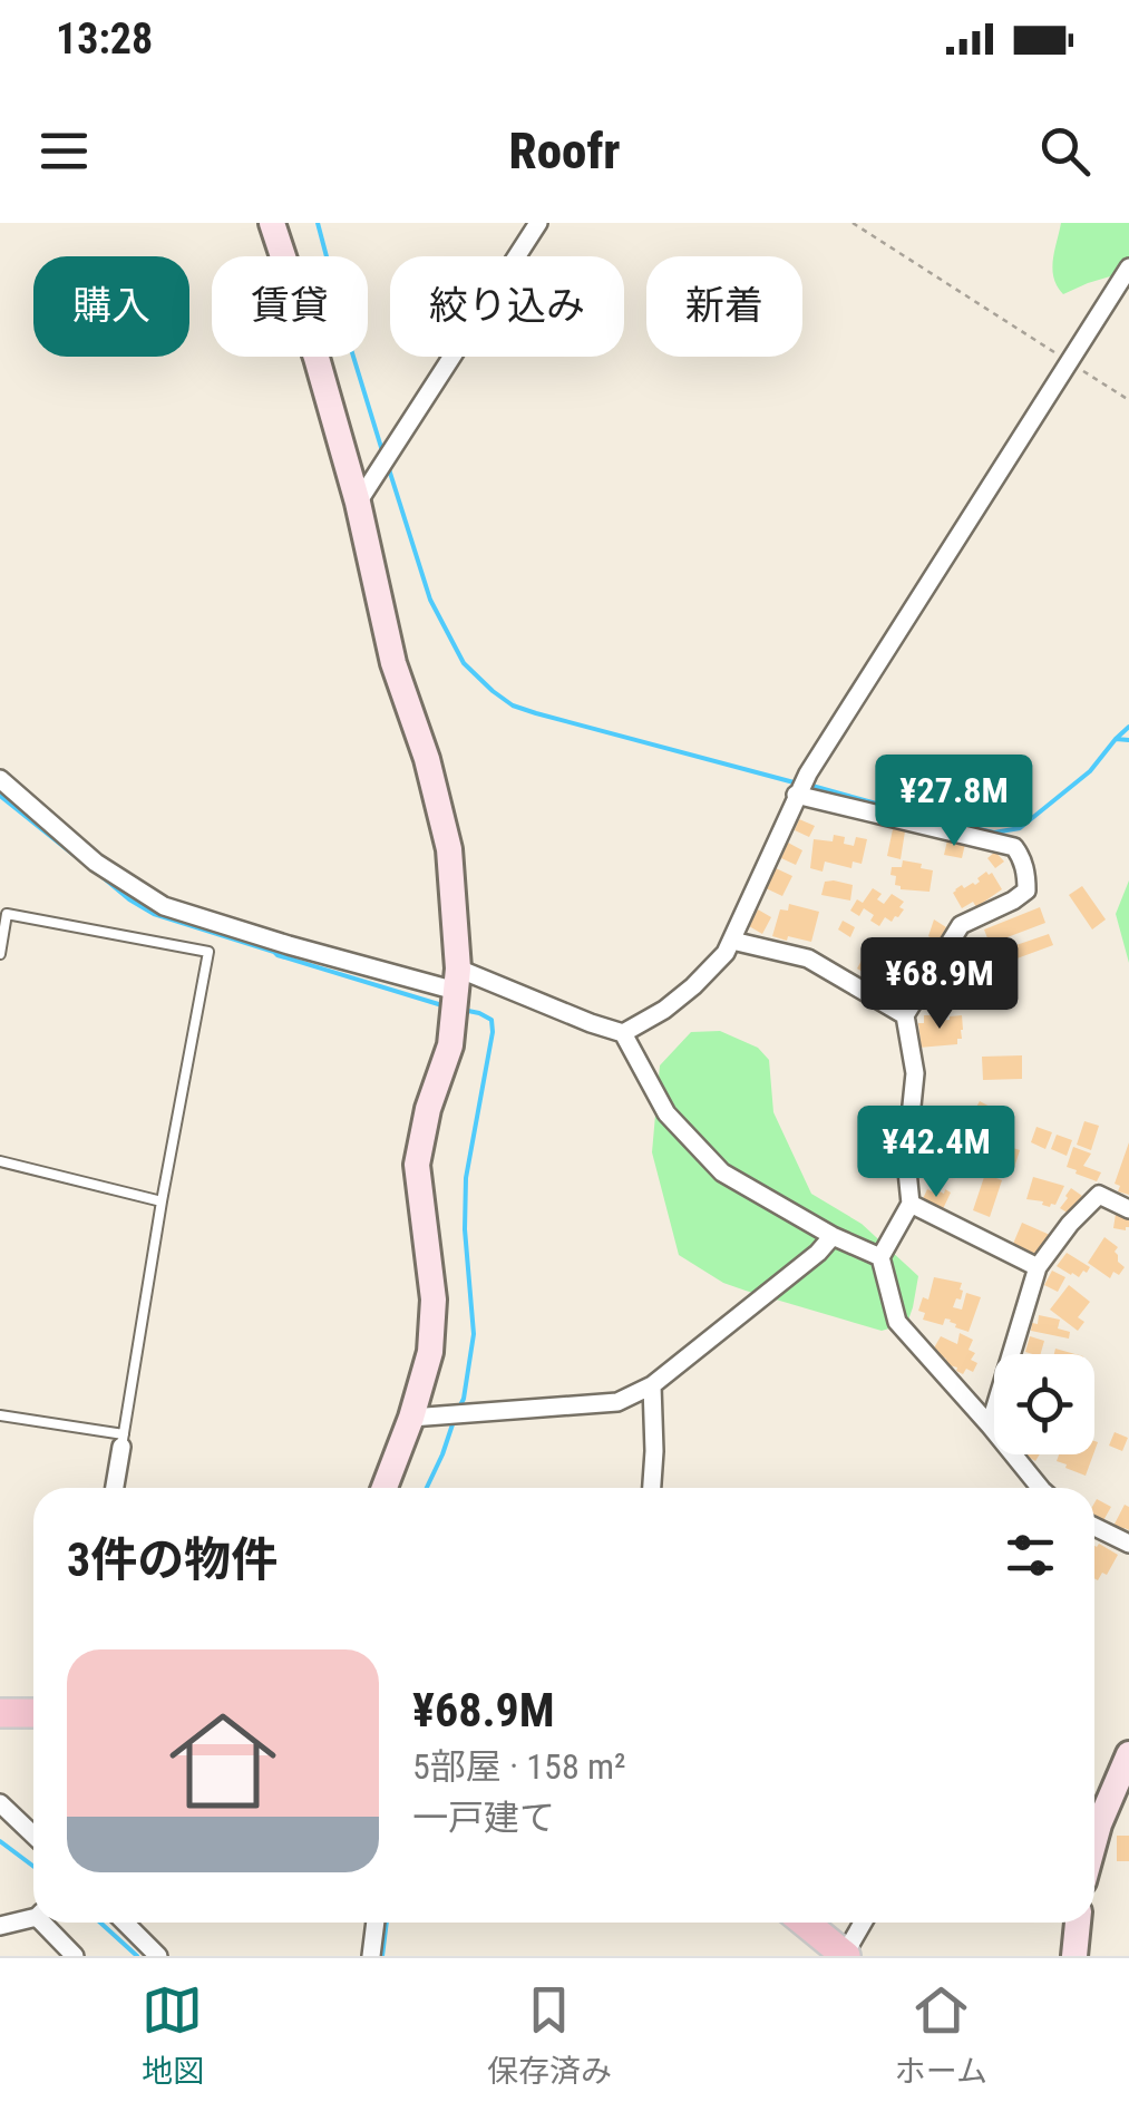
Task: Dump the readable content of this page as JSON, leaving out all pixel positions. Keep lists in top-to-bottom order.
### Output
{
  "page": {
    "status": "13:28",
    "header": "Roofr",
    "chip": [
      "購入",
      "賃貸",
      "絞り込み",
      "新着"
    ],
    "price": ["¥27.8M", "¥68.9M", "¥42.4M"],
    "heading": "3件の物件",
    "list": [
      {
        "name": "¥68.9M",
        "note": "5部屋 · 158 m² · 一戸建て"
      }
    ],
    "tabs": ["地図", "保存済み", "ホーム"]
  }
}
